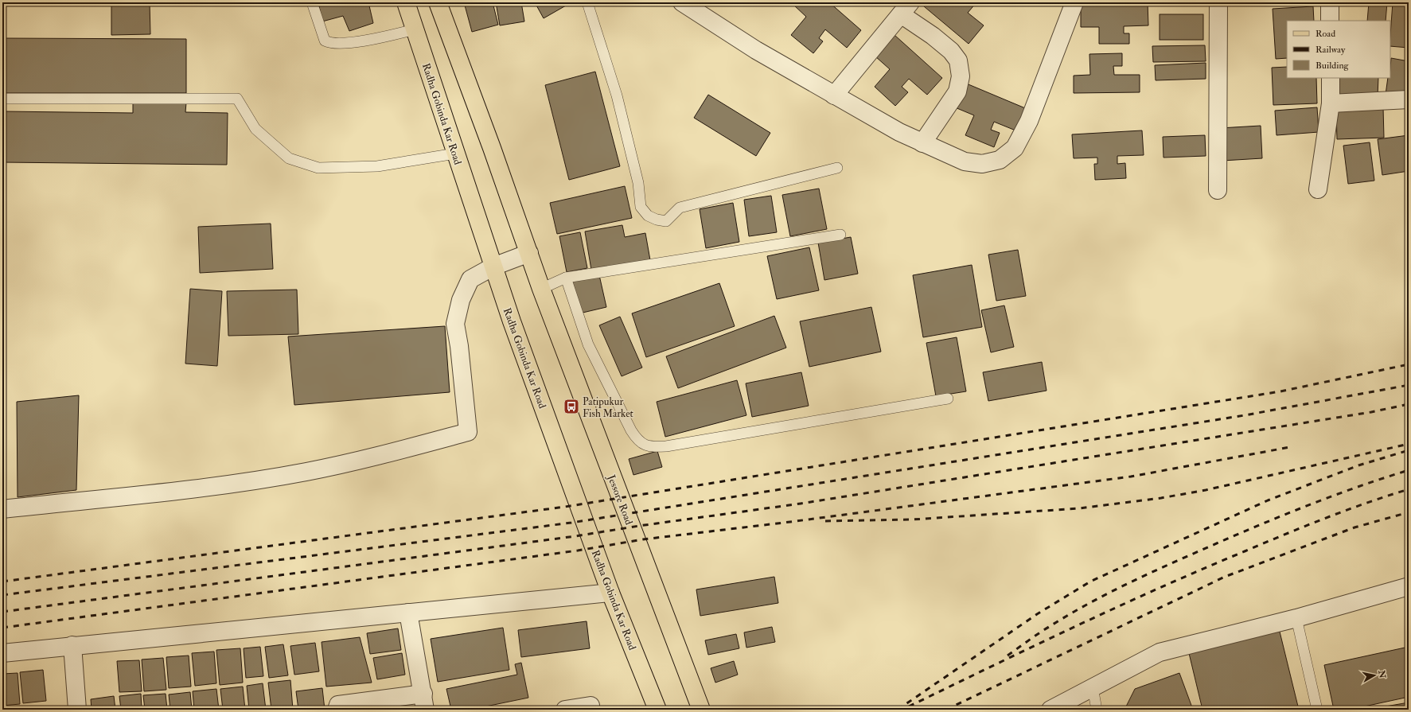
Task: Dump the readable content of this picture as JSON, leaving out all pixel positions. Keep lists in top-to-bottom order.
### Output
{
  "streets": {
    "main road": ["Radha Gobinda Kar Road", "Jessore Road"]
  },
  "places": {
    "bus stop": ["Patipukur Fish Market"]
  },
  "legend": ["Road", "Railway", "Building"],
  "north": "right"
}
